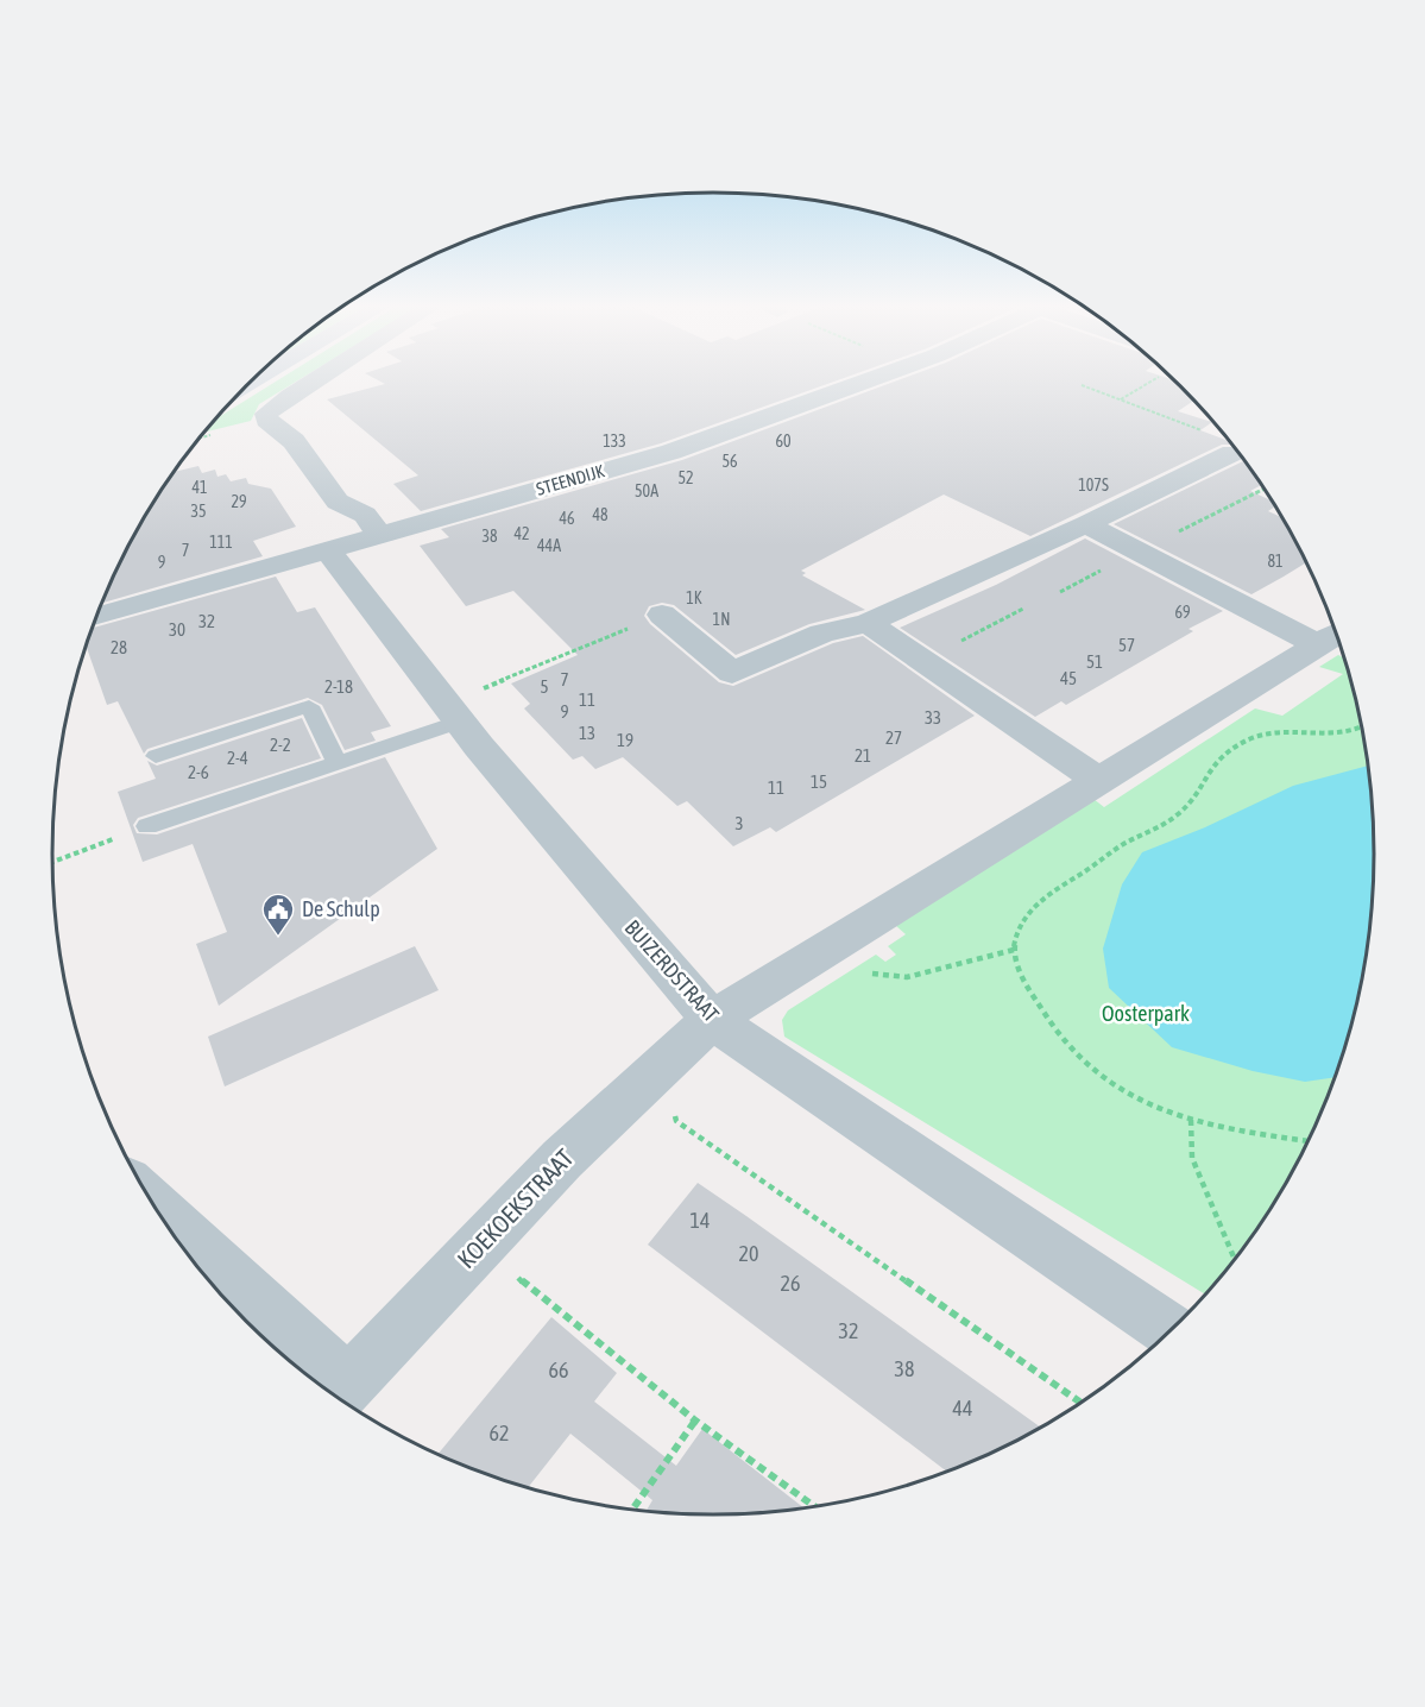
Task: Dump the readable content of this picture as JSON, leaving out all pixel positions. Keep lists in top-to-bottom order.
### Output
{
  "streets": {
    "street": ["STEENDIJK", "BUIZERDSTRAAT", "KOEKOEKSTRAAT"]
  },
  "crossings": [
    ["STEENDIJK", "BUIZERDSTRAAT"],
    ["BUIZERDSTRAAT", "KOEKOEKSTRAAT"]
  ],
  "parks": ["Oosterpark"],
  "places": {
    "public building": ["De Schulp"]
  },
  "house_numbers": [
    "133",
    "60",
    "56",
    "52",
    "107S",
    "41",
    "50A",
    "29",
    "35",
    "48",
    "46",
    "42",
    "38",
    "111",
    "44A",
    "7",
    "81",
    "9",
    "1K",
    "69",
    "1N",
    "32",
    "30",
    "57",
    "28",
    "51",
    "45",
    "7",
    "2-18",
    "5",
    "11",
    "9",
    "33",
    "13",
    "27",
    "19",
    "2-2",
    "21",
    "2-4",
    "2-6",
    "15",
    "11",
    "3",
    "14",
    "20",
    "26",
    "32",
    "38",
    "66",
    "44",
    "62"
  ]
}
